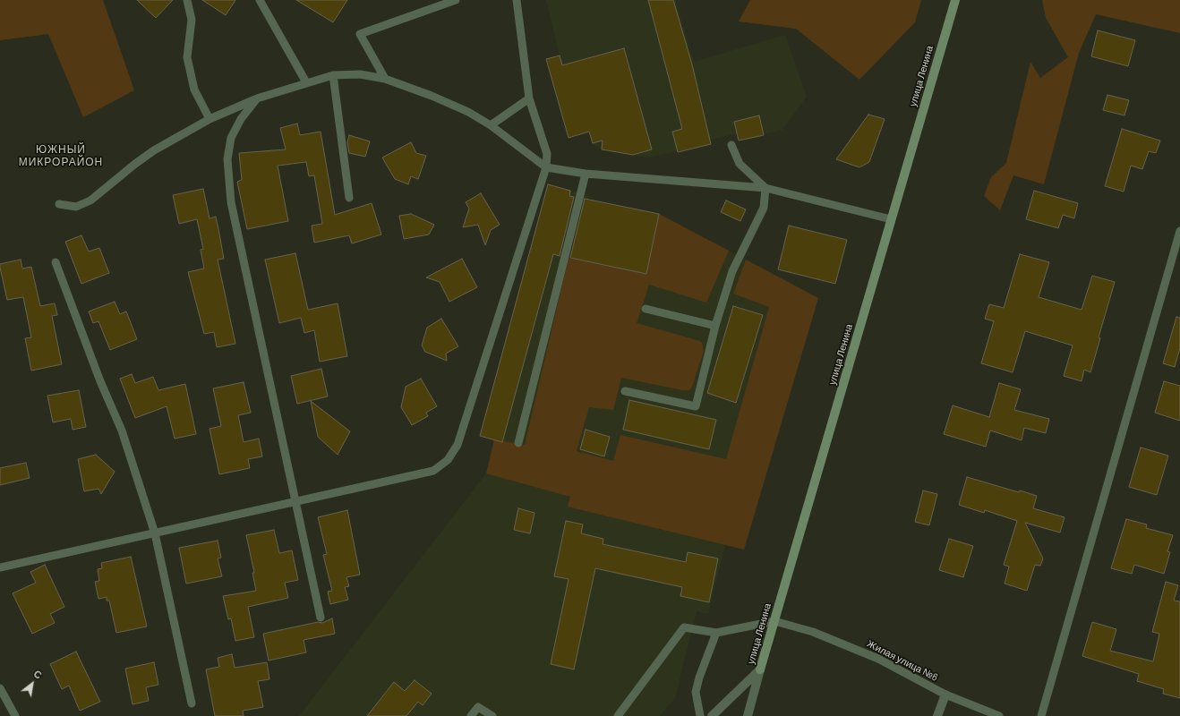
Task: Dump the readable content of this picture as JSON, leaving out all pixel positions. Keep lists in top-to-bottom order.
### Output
{
  "streets": {
    "street": ["улица Ленина"],
    "lane": ["Жилая улица №6"]
  },
  "crossings": [
    ["улица Ленина", "Жилая улица №6"]
  ],
  "districts": ["ЮЖНЫЙ МИКРОРАЙОН"],
  "north": "top right"
}
